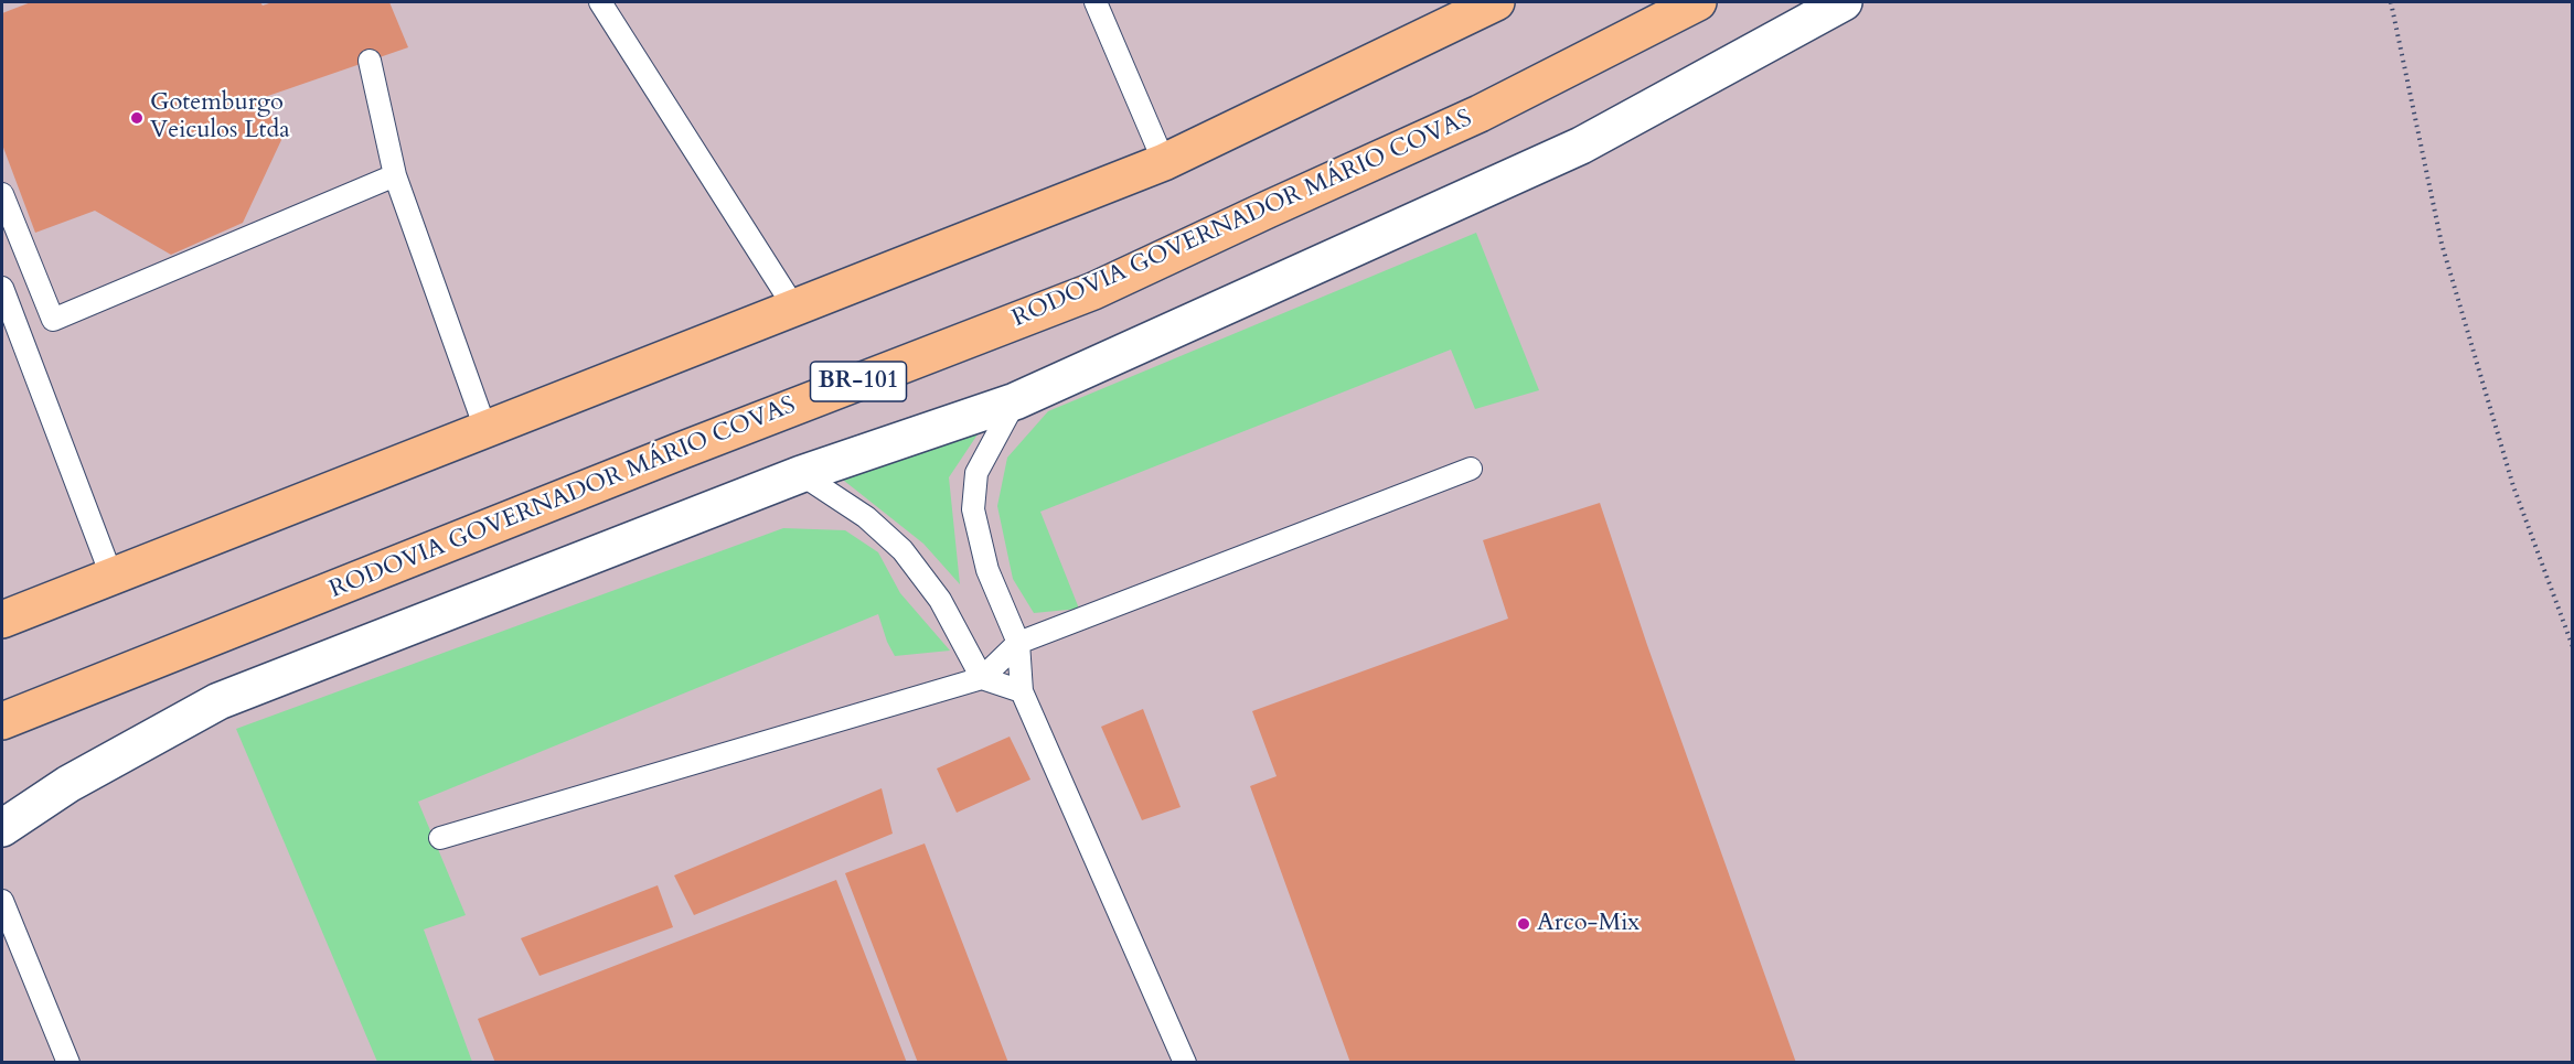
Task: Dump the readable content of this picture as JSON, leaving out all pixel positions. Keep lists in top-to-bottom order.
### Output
{
  "streets": {
    "highway": ["RODOVIA GOVERNADOR MÁRIO COVAS", "BR-101"]
  },
  "places": ["Gotemburgo Veiculos Ltda", "Arco-Mix"]
}
